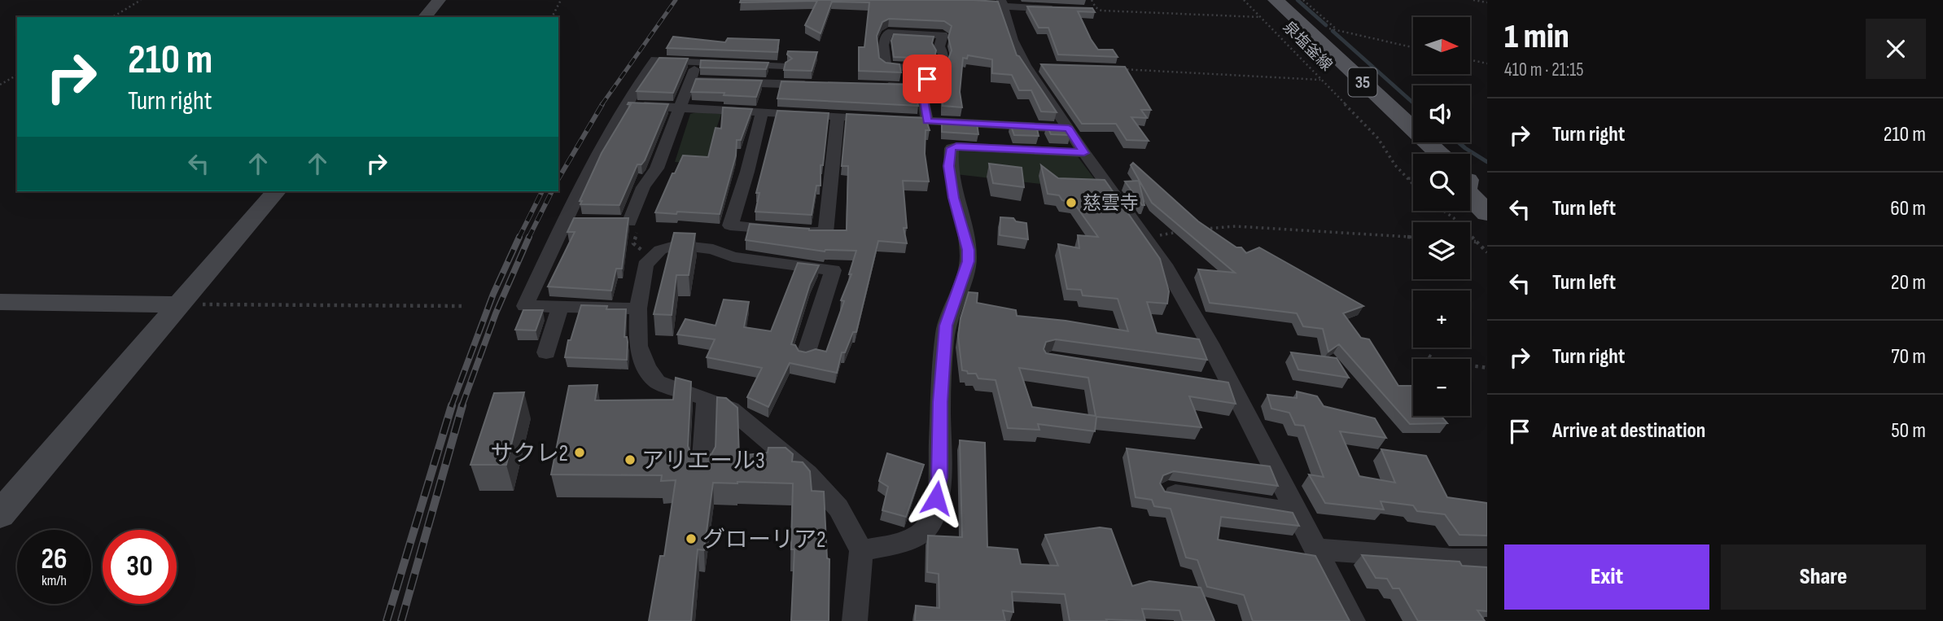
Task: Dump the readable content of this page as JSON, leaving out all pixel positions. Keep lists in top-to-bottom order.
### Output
{
  "streets": {
    "main road": ["泉塩釜線", "35"]
  },
  "places": [
    "慈雲寺",
    "サクレ2",
    "アリエール3",
    "グローリア2"
  ],
  "north": "right",
  "page": {
    "heading": ["1 min", "410 m · 21:15"],
    "map_buttons": ["+", "−"],
    "turn": ["210 m", "Turn right"],
    "list": [
      {
        "name": "Turn right",
        "value": "210 m"
      },
      {
        "name": "Turn left",
        "value": "60 m"
      },
      {
        "name": "Turn left",
        "value": "20 m"
      },
      {
        "name": "Turn right",
        "value": "70 m"
      },
      {
        "name": "Arrive at destination",
        "value": "50 m"
      }
    ],
    "speed": "26 km/h",
    "limit": "30",
    "buttons": ["Exit", "Share"]
  }
}
